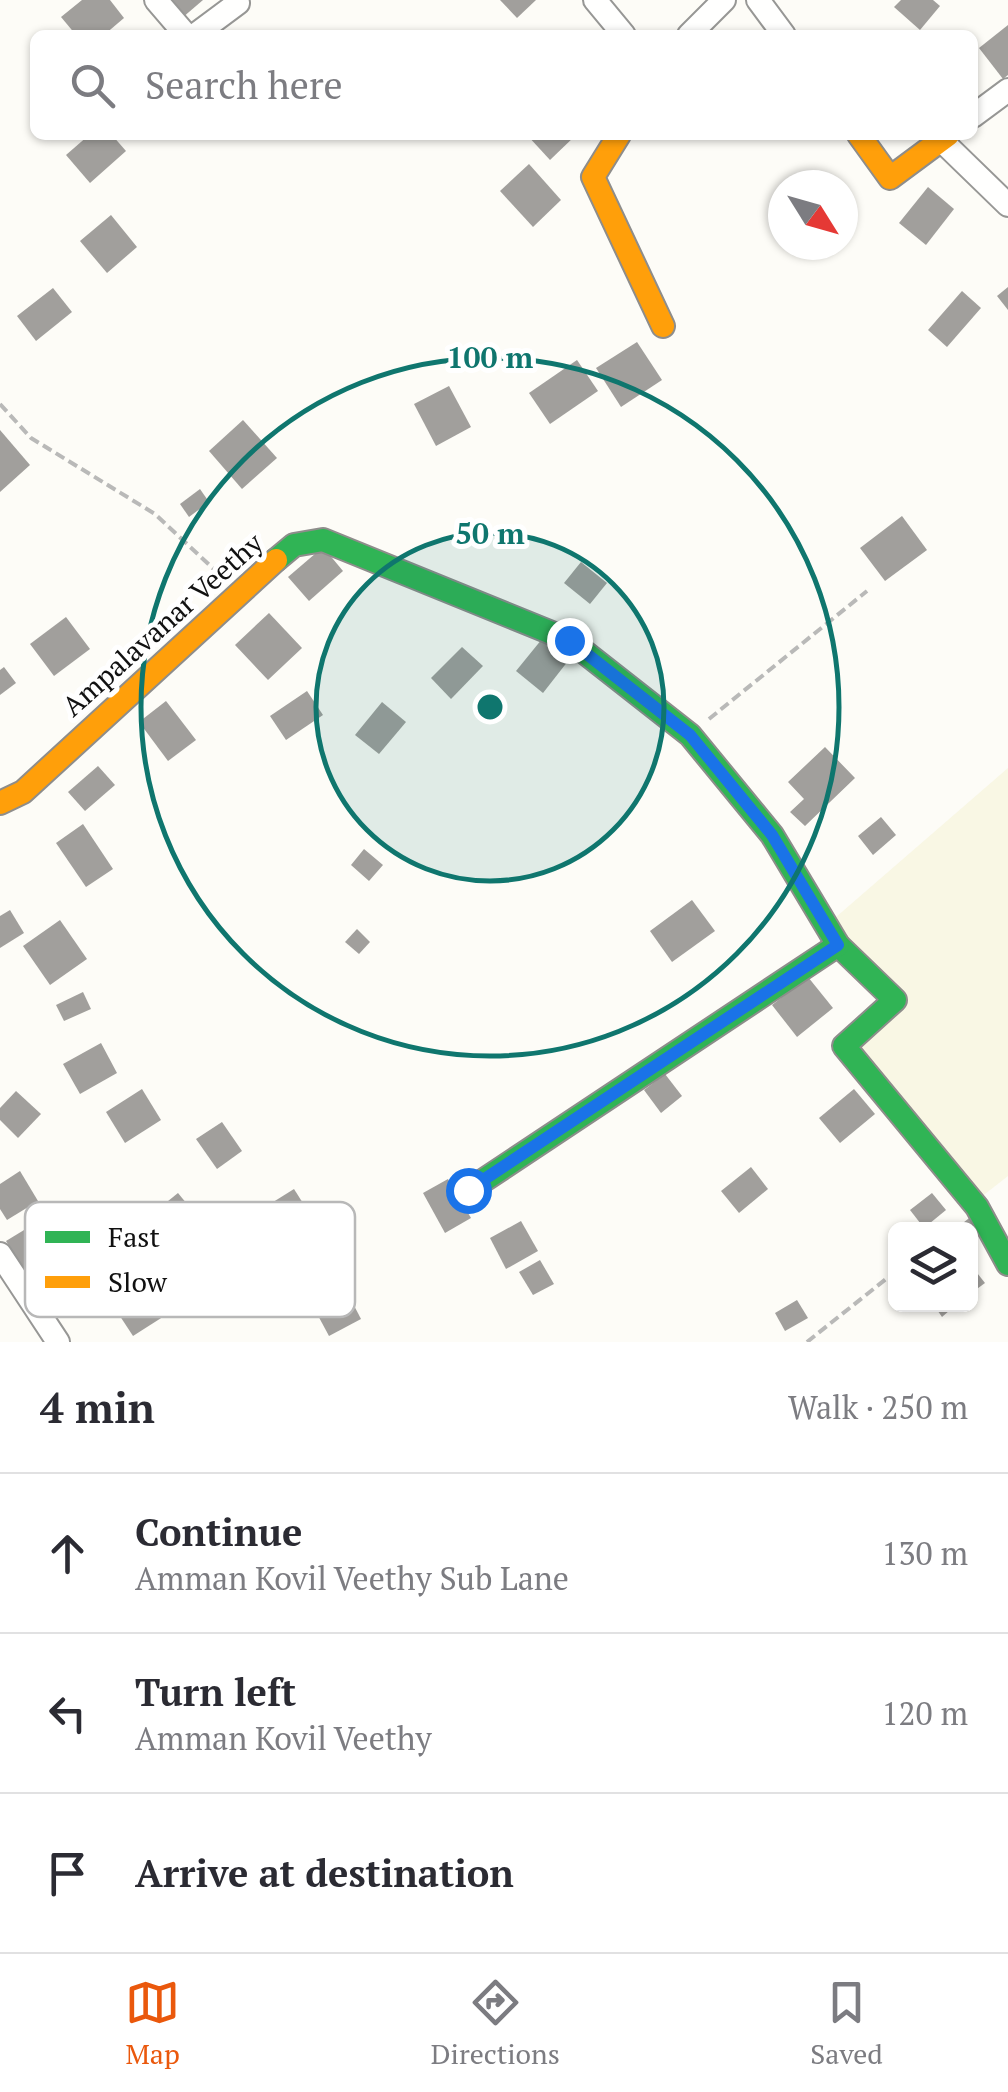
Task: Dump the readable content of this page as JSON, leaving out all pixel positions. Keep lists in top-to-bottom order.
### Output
{
  "streets": {
    "street": ["Ampalavanar Veethy"]
  },
  "legend": ["Fast", "Slow"],
  "north": "bottom right",
  "page": {
    "search": "Search here",
    "heading": ["4 min", "Walk · 250 m"],
    "list": [
      ["Continue", "Amman Kovil Veethy Sub Lane", "130 m"],
      ["Turn left", "Amman Kovil Veethy", "120 m"],
      "Arrive at destination"
    ],
    "nav": ["Map", "Directions", "Saved"]
  },
  "rings": ["100 m", "50 m"]
}
